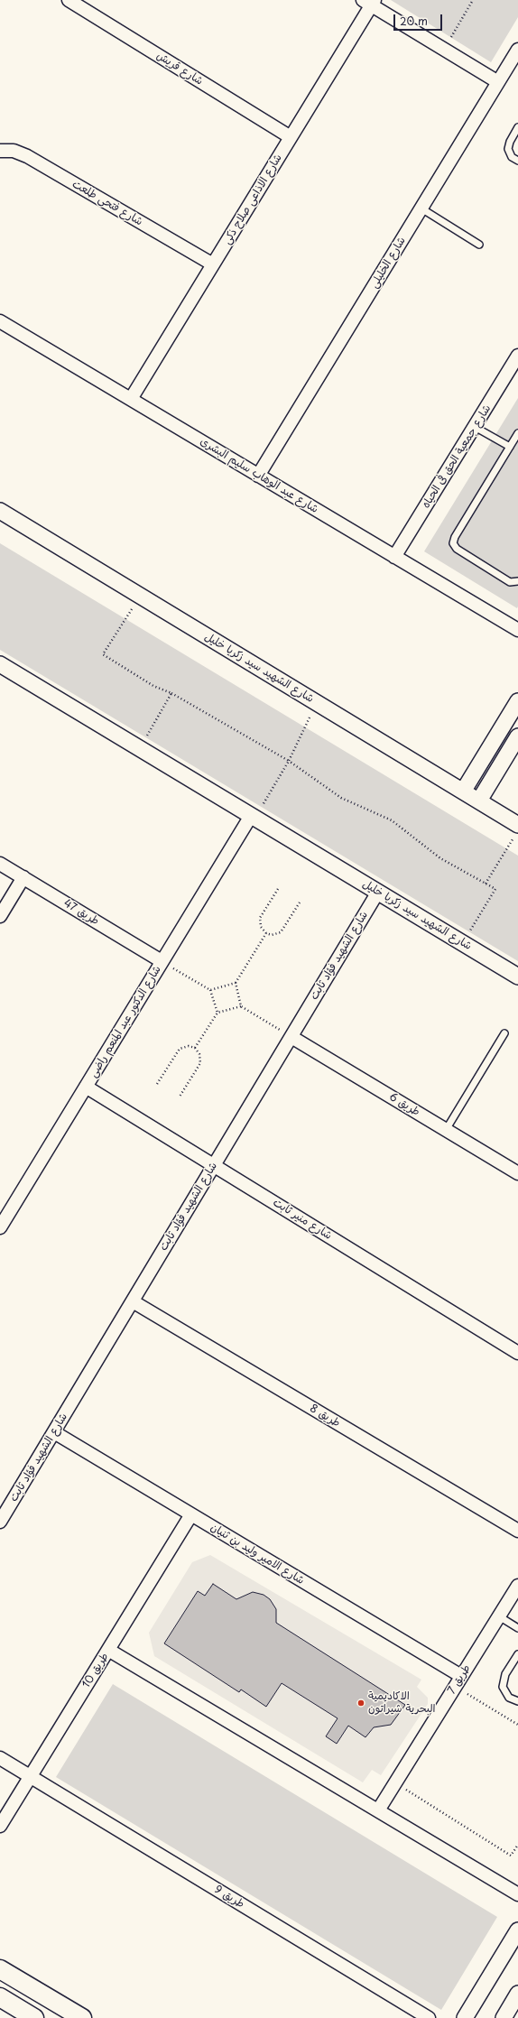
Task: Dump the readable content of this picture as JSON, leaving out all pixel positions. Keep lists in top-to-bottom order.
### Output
{
  "streets": {
    "street": [
      "شارع قريش",
      "شارع الاذاعى صلاح ذكى",
      "شارع فتحى طلعت",
      "شارع الخليلى",
      "شارع جمعية الحق فى الحياه",
      "شارع عبد الوهاب سليم البشرى",
      "شارع الشهيد سيد زكريا خليل",
      "طريق 47",
      "شارع الشهيد فؤاد ثابت",
      "شارع الدكتور عبد المنعم راضى",
      "طريق 6",
      "شارع منير ثابت",
      "طريق 8",
      "شارع الامير وليد بن ثنيان",
      "طريق 10",
      "طريق 7",
      "طريق 9"
    ]
  },
  "crossings": [
    ["شارع قريش", "شارع الاذاعى صلاح ذكى"],
    ["شارع الاذاعى صلاح ذكى", "شارع فتحى طلعت"],
    ["شارع الاذاعى صلاح ذكى", "شارع عبد الوهاب سليم البشرى"],
    ["شارع الخليلى", "شارع عبد الوهاب سليم البشرى"],
    ["شارع جمعية الحق فى الحياه", "شارع عبد الوهاب سليم البشرى"],
    ["شارع الشهيد سيد زكريا خليل", "شارع الشهيد فؤاد ثابت"],
    ["شارع الشهيد سيد زكريا خليل", "شارع الدكتور عبد المنعم راضى"],
    ["طريق 47", "شارع الدكتور عبد المنعم راضى"],
    ["شارع الشهيد فؤاد ثابت", "طريق 6"],
    ["شارع الشهيد فؤاد ثابت", "شارع منير ثابت"],
    ["شارع الشهيد فؤاد ثابت", "طريق 8"],
    ["شارع الشهيد فؤاد ثابت", "شارع الامير وليد بن ثنيان"],
    ["شارع الدكتور عبد المنعم راضى", "شارع منير ثابت"],
    ["شارع الامير وليد بن ثنيان", "طريق 10"],
    ["شارع الامير وليد بن ثنيان", "طريق 7"],
    ["طريق 10", "طريق 9"]
  ],
  "places": ["الاكاديمية البحرية شيراتون"],
  "scale_bar": "20 m"
}
